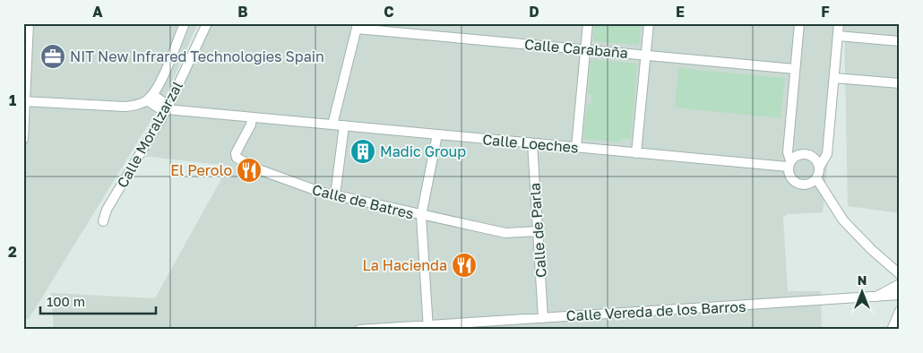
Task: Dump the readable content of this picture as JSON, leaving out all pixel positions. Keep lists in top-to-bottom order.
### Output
{
  "streets": {
    "street": [
      "Calle Carabaña",
      "Calle Moralzarzal",
      "Calle Loeches",
      "Calle de Batres",
      "Calle de Parla",
      "Calle Vereda de los Barros"
    ]
  },
  "crossings": [
    ["Calle Moralzarzal", "Calle Loeches"],
    ["Calle Loeches", "Calle de Batres"],
    ["Calle Loeches", "Calle de Parla"],
    ["Calle de Batres", "Calle de Parla"],
    ["Calle de Parla", "Calle Vereda de los Barros"]
  ],
  "places": {
    "office": ["NIT New Infrared Technologies Spain"],
    "building": ["Madic Group"],
    "restaurant": ["El Perolo", "La Hacienda"]
  },
  "scale_bar": "100 m",
  "north": "top",
  "grid": {
    "columns": [
      "A",
      "B",
      "C",
      "D",
      "E",
      "F"
    ],
    "rows": ["1", "2"]
  }
}
